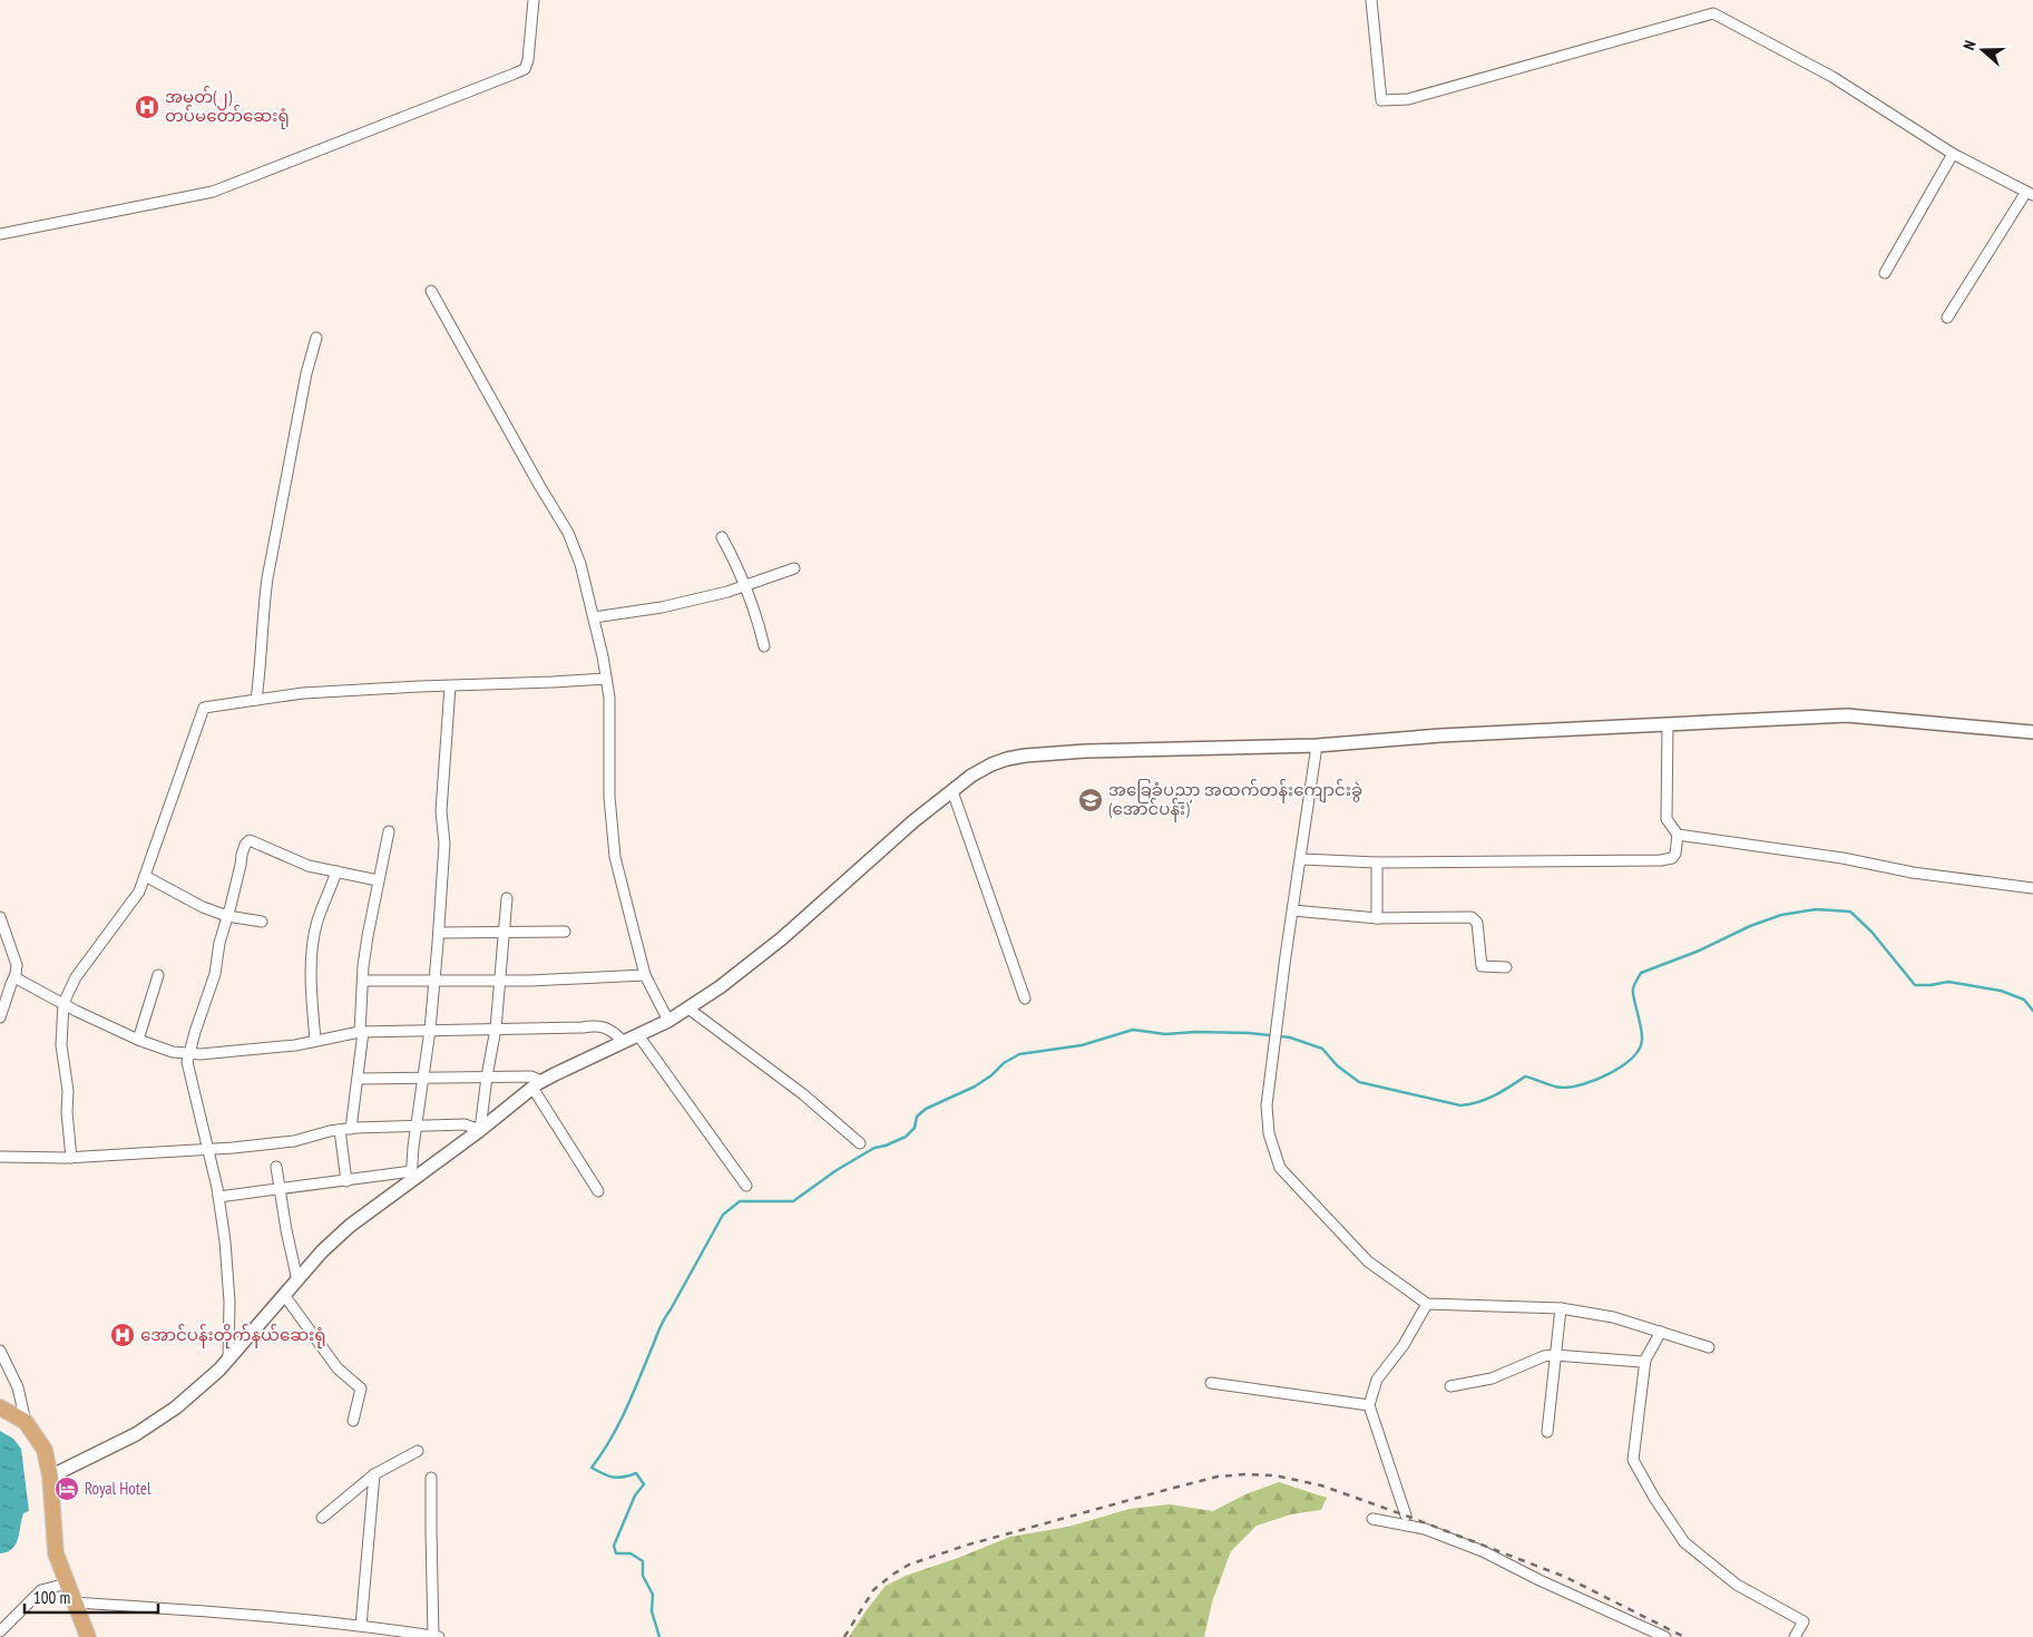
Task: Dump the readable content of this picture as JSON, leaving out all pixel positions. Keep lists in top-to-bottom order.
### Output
{
  "places": {
    "hospital": ["အမှတ်(၂) တပ်မတော်ဆေးရုံ", "အောင်ပန်းတိုက်နယ်ဆေးရုံ"],
    "school or university": ["အခြေခံပညာ အထက်တန်းကျောင်းခွဲ (အောင်ပန်း)"],
    "hotel": ["Royal Hotel"]
  },
  "scale_bar": "100 m",
  "north": "left"
}
